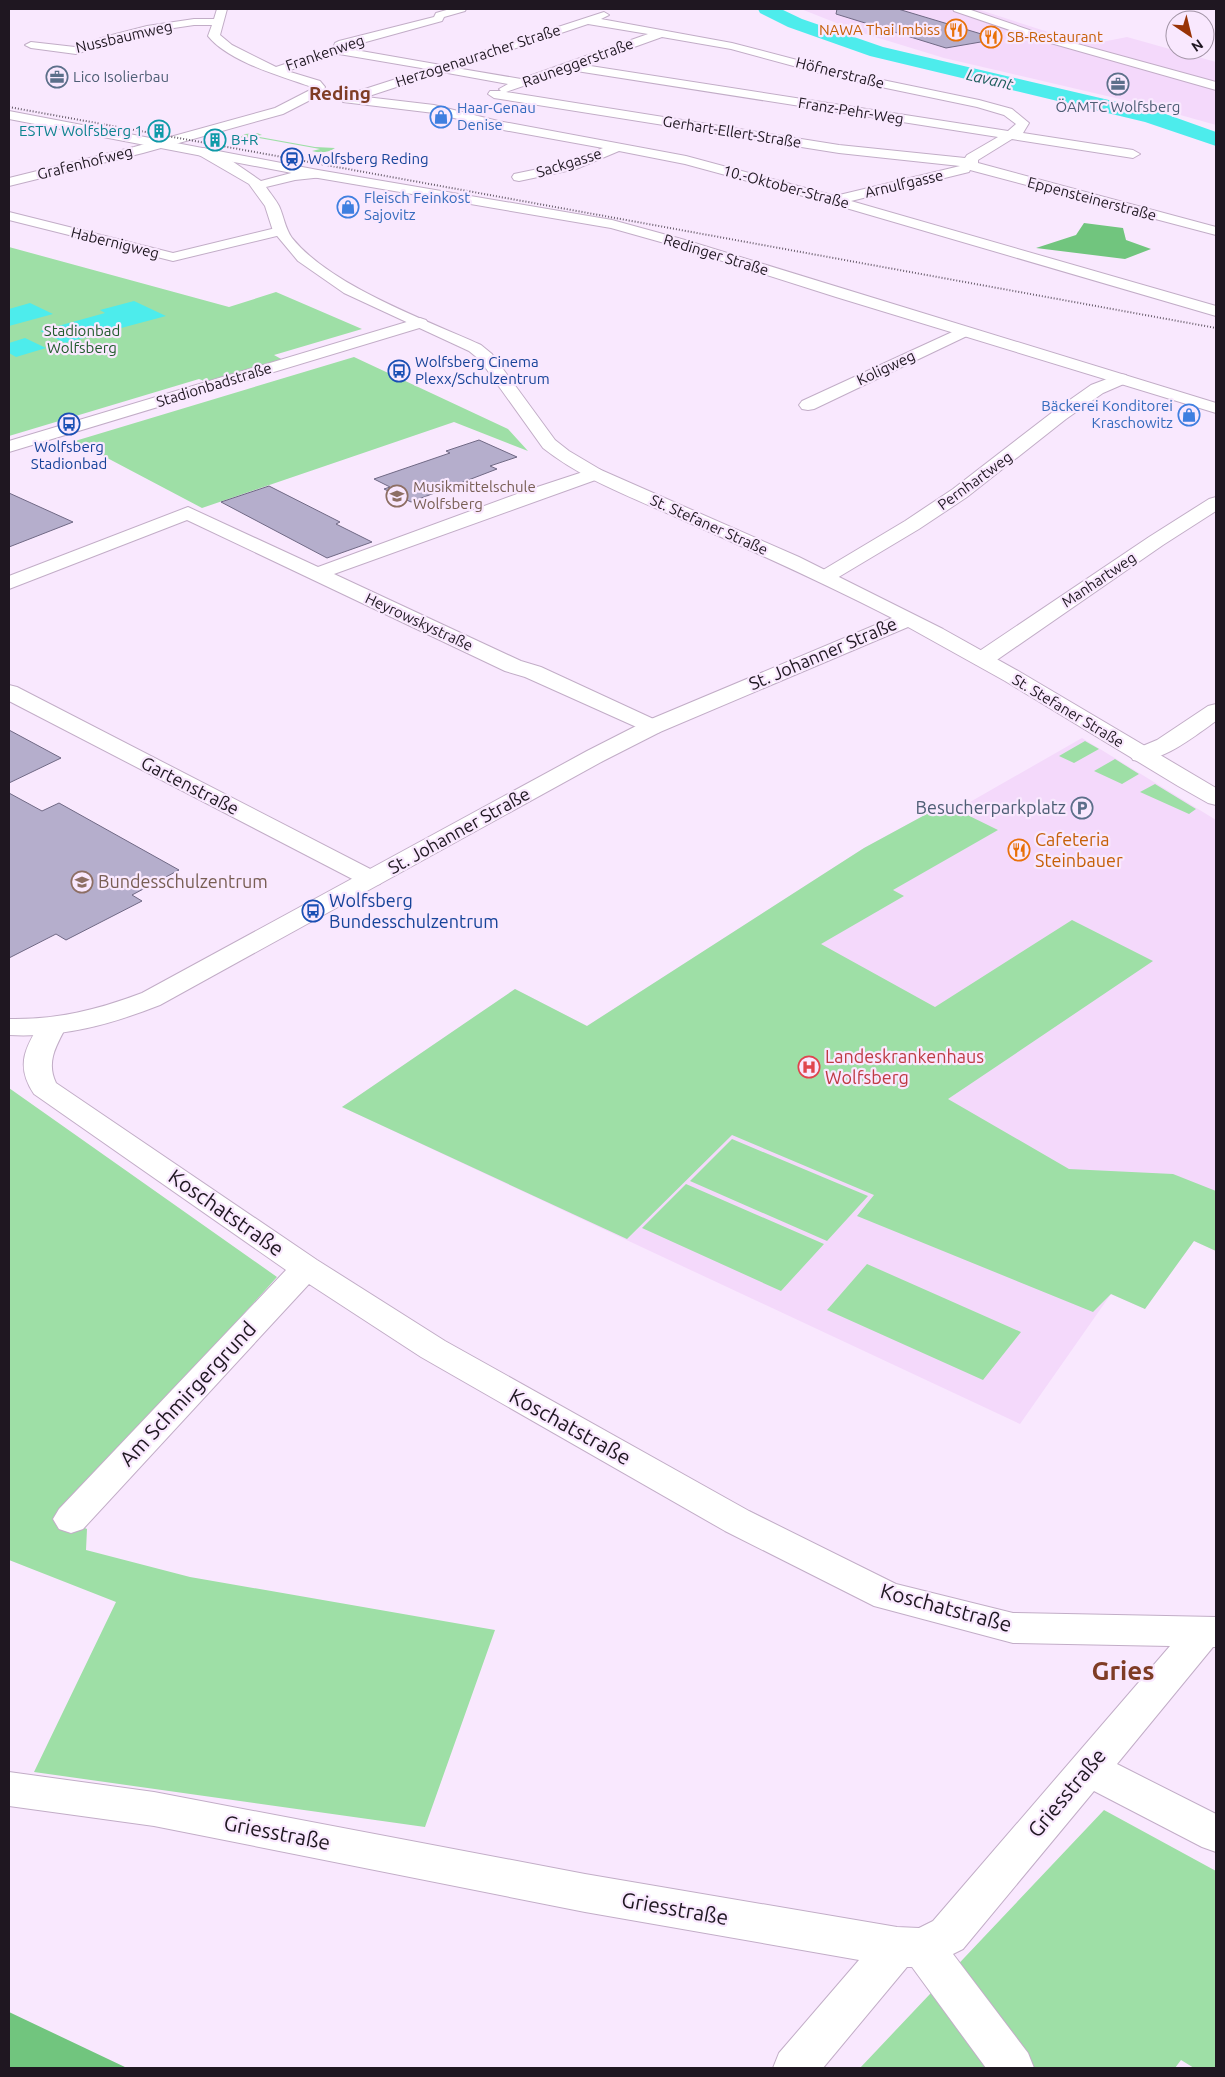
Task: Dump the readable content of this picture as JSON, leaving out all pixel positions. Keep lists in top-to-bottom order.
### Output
{
  "streets": {
    "street": [
      "Nussbaumweg",
      "Frankenweg",
      "Herzogenauracher Straße",
      "Rauneggerstraße",
      "Höfnerstraße",
      "Franz-Pehr-Weg",
      "Gerhart-Ellert-Straße",
      "Grafenhofweg",
      "Sackgasse",
      "Arnulfgasse",
      "10.-Oktober-Straße",
      "Eppensteinerstraße",
      "Habernigweg",
      "Redinger Straße",
      "Koligweg",
      "Stadionbadstraße",
      "Pernhartweg",
      "St. Stefaner Straße",
      "Manhartweg",
      "Heyrowskystraße",
      "St. Johanner Straße",
      "Gartenstraße",
      "Koschatstraße",
      "Am Schmirgergrund",
      "Griesstraße"
    ]
  },
  "crossings": [
    ["Herzogenauracher Straße", "Höfnerstraße"],
    ["Herzogenauracher Straße", "Grafenhofweg"],
    ["Herzogenauracher Straße", "10.-Oktober-Straße"],
    ["Rauneggerstraße", "Höfnerstraße"],
    ["Rauneggerstraße", "Franz-Pehr-Weg"],
    ["Rauneggerstraße", "Gerhart-Ellert-Straße"],
    ["Höfnerstraße", "Franz-Pehr-Weg"],
    ["Gerhart-Ellert-Straße", "Arnulfgasse"],
    ["Gerhart-Ellert-Straße", "Eppensteinerstraße"],
    ["Grafenhofweg", "St. Stefaner Straße"],
    ["Sackgasse", "10.-Oktober-Straße"],
    ["Arnulfgasse", "10.-Oktober-Straße"],
    ["Arnulfgasse", "Eppensteinerstraße"],
    ["Habernigweg", "St. Stefaner Straße"],
    ["Redinger Straße", "Koligweg"],
    ["Redinger Straße", "Pernhartweg"],
    ["Redinger Straße", "St. Stefaner Straße"],
    ["Stadionbadstraße", "St. Stefaner Straße"],
    ["Pernhartweg", "St. Stefaner Straße"],
    ["St. Stefaner Straße", "Manhartweg"],
    ["St. Stefaner Straße", "St. Johanner Straße"],
    ["Heyrowskystraße", "St. Johanner Straße"],
    ["St. Johanner Straße", "Gartenstraße"],
    ["St. Johanner Straße", "Koschatstraße"],
    ["Koschatstraße", "Am Schmirgergrund"],
    ["Koschatstraße", "Griesstraße"]
  ],
  "districts": ["Reding", "Gries"],
  "water": ["Lavant"],
  "parks": ["Stadionbad Wolfsberg"],
  "places": {
    "restaurant": ["NAWA Thai Imbiss", "SB-Restaurant", "Cafeteria Steinbauer"],
    "office": ["Lico Isolierbau", "ÖAMTC Wolfsberg"],
    "shop": ["Haar-Genau Denise", "Fleisch Feinkost Sajovitz", "Bäckerei Konditorei Kraschowitz"],
    "building": ["ESTW Wolfsberg 1", "B+R"],
    "station": ["Wolfsberg Reding"],
    "bus stop": ["Wolfsberg Cinema Plexx/Schulzentrum", "Wolfsberg Stadionbad", "Wolfsberg Bundesschulzentrum"],
    "school or university": ["Musikmittelschule Wolfsberg", "Bundesschulzentrum"],
    "parking": ["Besucherparkplatz"],
    "hospital": ["Landeskrankenhaus Wolfsberg"]
  },
  "north": "bottom right"
}
